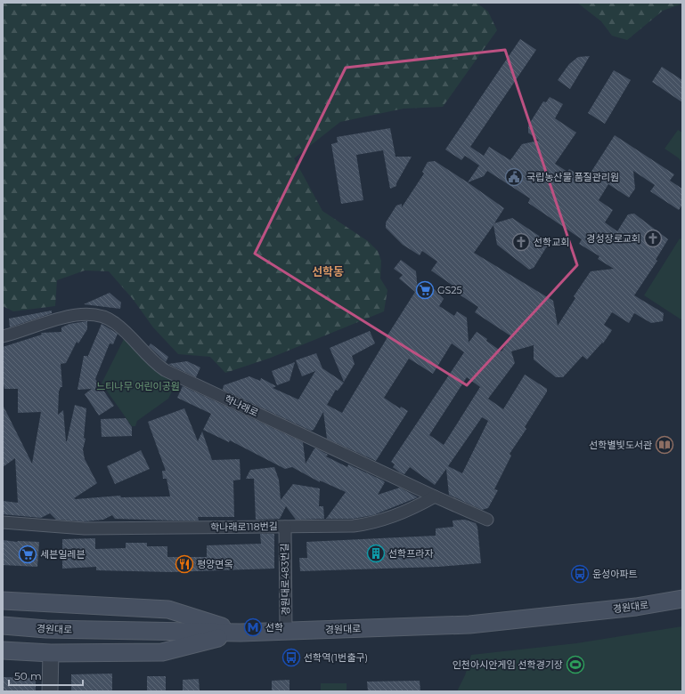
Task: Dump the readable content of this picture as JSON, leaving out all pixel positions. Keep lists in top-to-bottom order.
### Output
{
  "streets": {
    "main road": ["경원대로"],
    "street": ["학나래로", "학나래로118번길", "경원대로483번길"]
  },
  "crossings": [
    ["학나래로", "학나래로118번길"],
    ["학나래로118번길", "경원대로483번길"],
    ["경원대로483번길", "경원대로"]
  ],
  "districts": ["선학동"],
  "parks": ["느티나무 어린이공원"],
  "places": {
    "public building": ["국립농산물 품질관리원"],
    "church": ["경성장로교회", "선학교회"],
    "supermarket": ["GS25", "세븐일레븐"],
    "library": ["선학별빛도서관"],
    "building": ["선학프라자"],
    "restaurant": ["평양면옥"],
    "bus stop": ["윤성아파트", "선학역(1번출구)"],
    "metro station": ["선학"],
    "sports": ["인천아시안게임 선학경기장"]
  },
  "scale_bar": "50 m"
}
